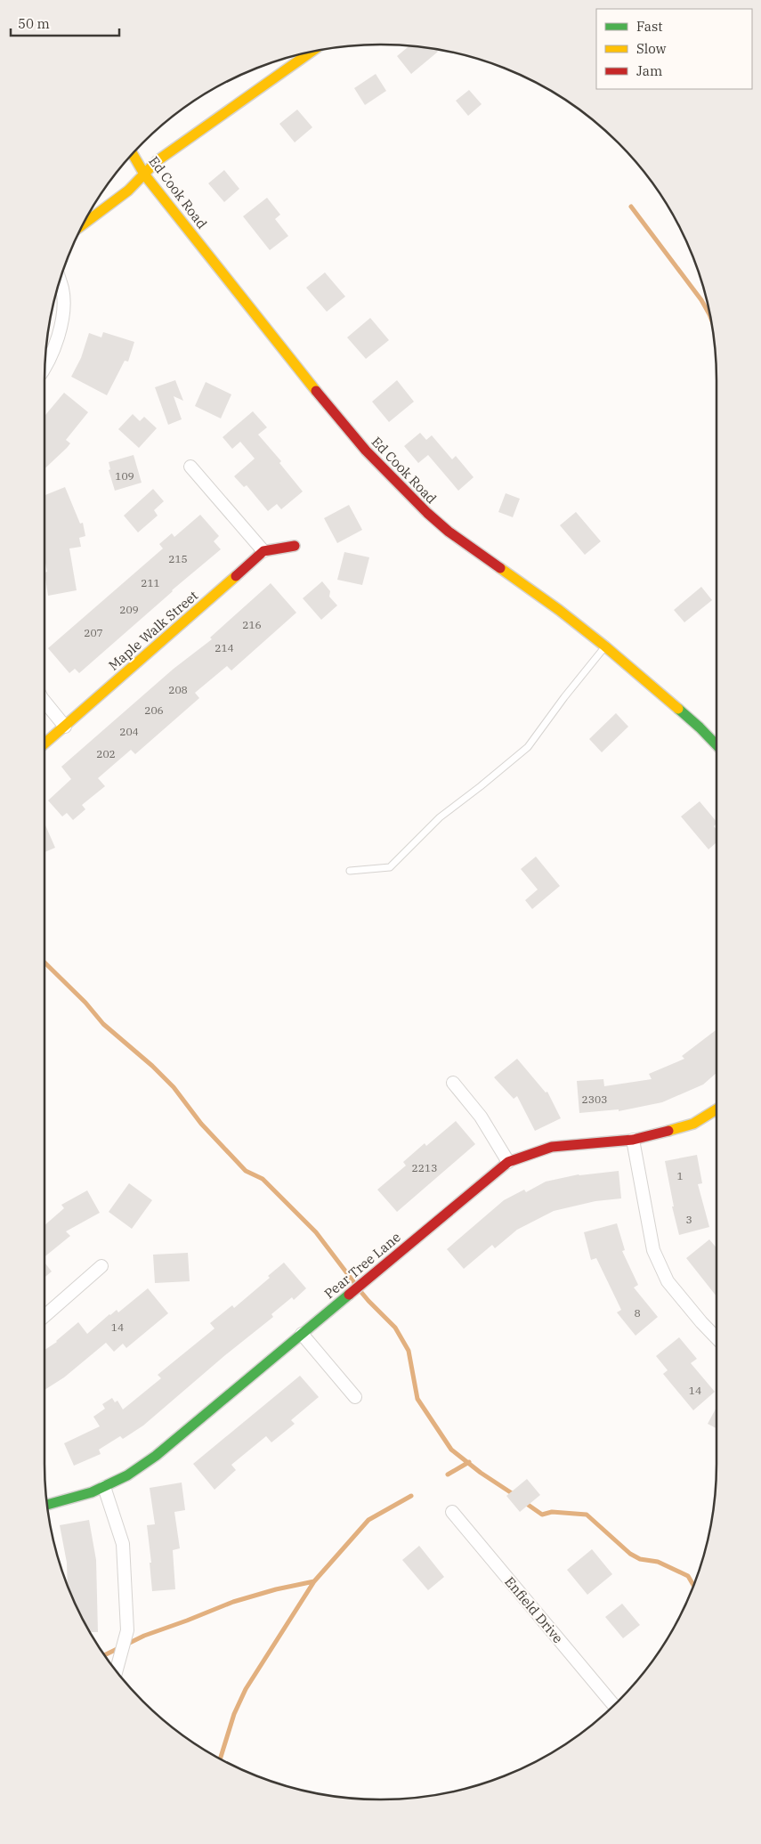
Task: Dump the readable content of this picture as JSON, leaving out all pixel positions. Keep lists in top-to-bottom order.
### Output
{
  "streets": {
    "street": [
      "Ed Cook Road",
      "Maple Walk Street",
      "Pear Tree Lane",
      "Enfield Drive"
    ]
  },
  "house_numbers": [
    "109",
    "215",
    "211",
    "209",
    "216",
    "207",
    "214",
    "208",
    "206",
    "204",
    "202",
    "2303",
    "2213",
    "1",
    "3",
    "8",
    "14",
    "14"
  ],
  "legend": ["Fast", "Slow", "Jam"],
  "scale_bar": "50 m"
}
